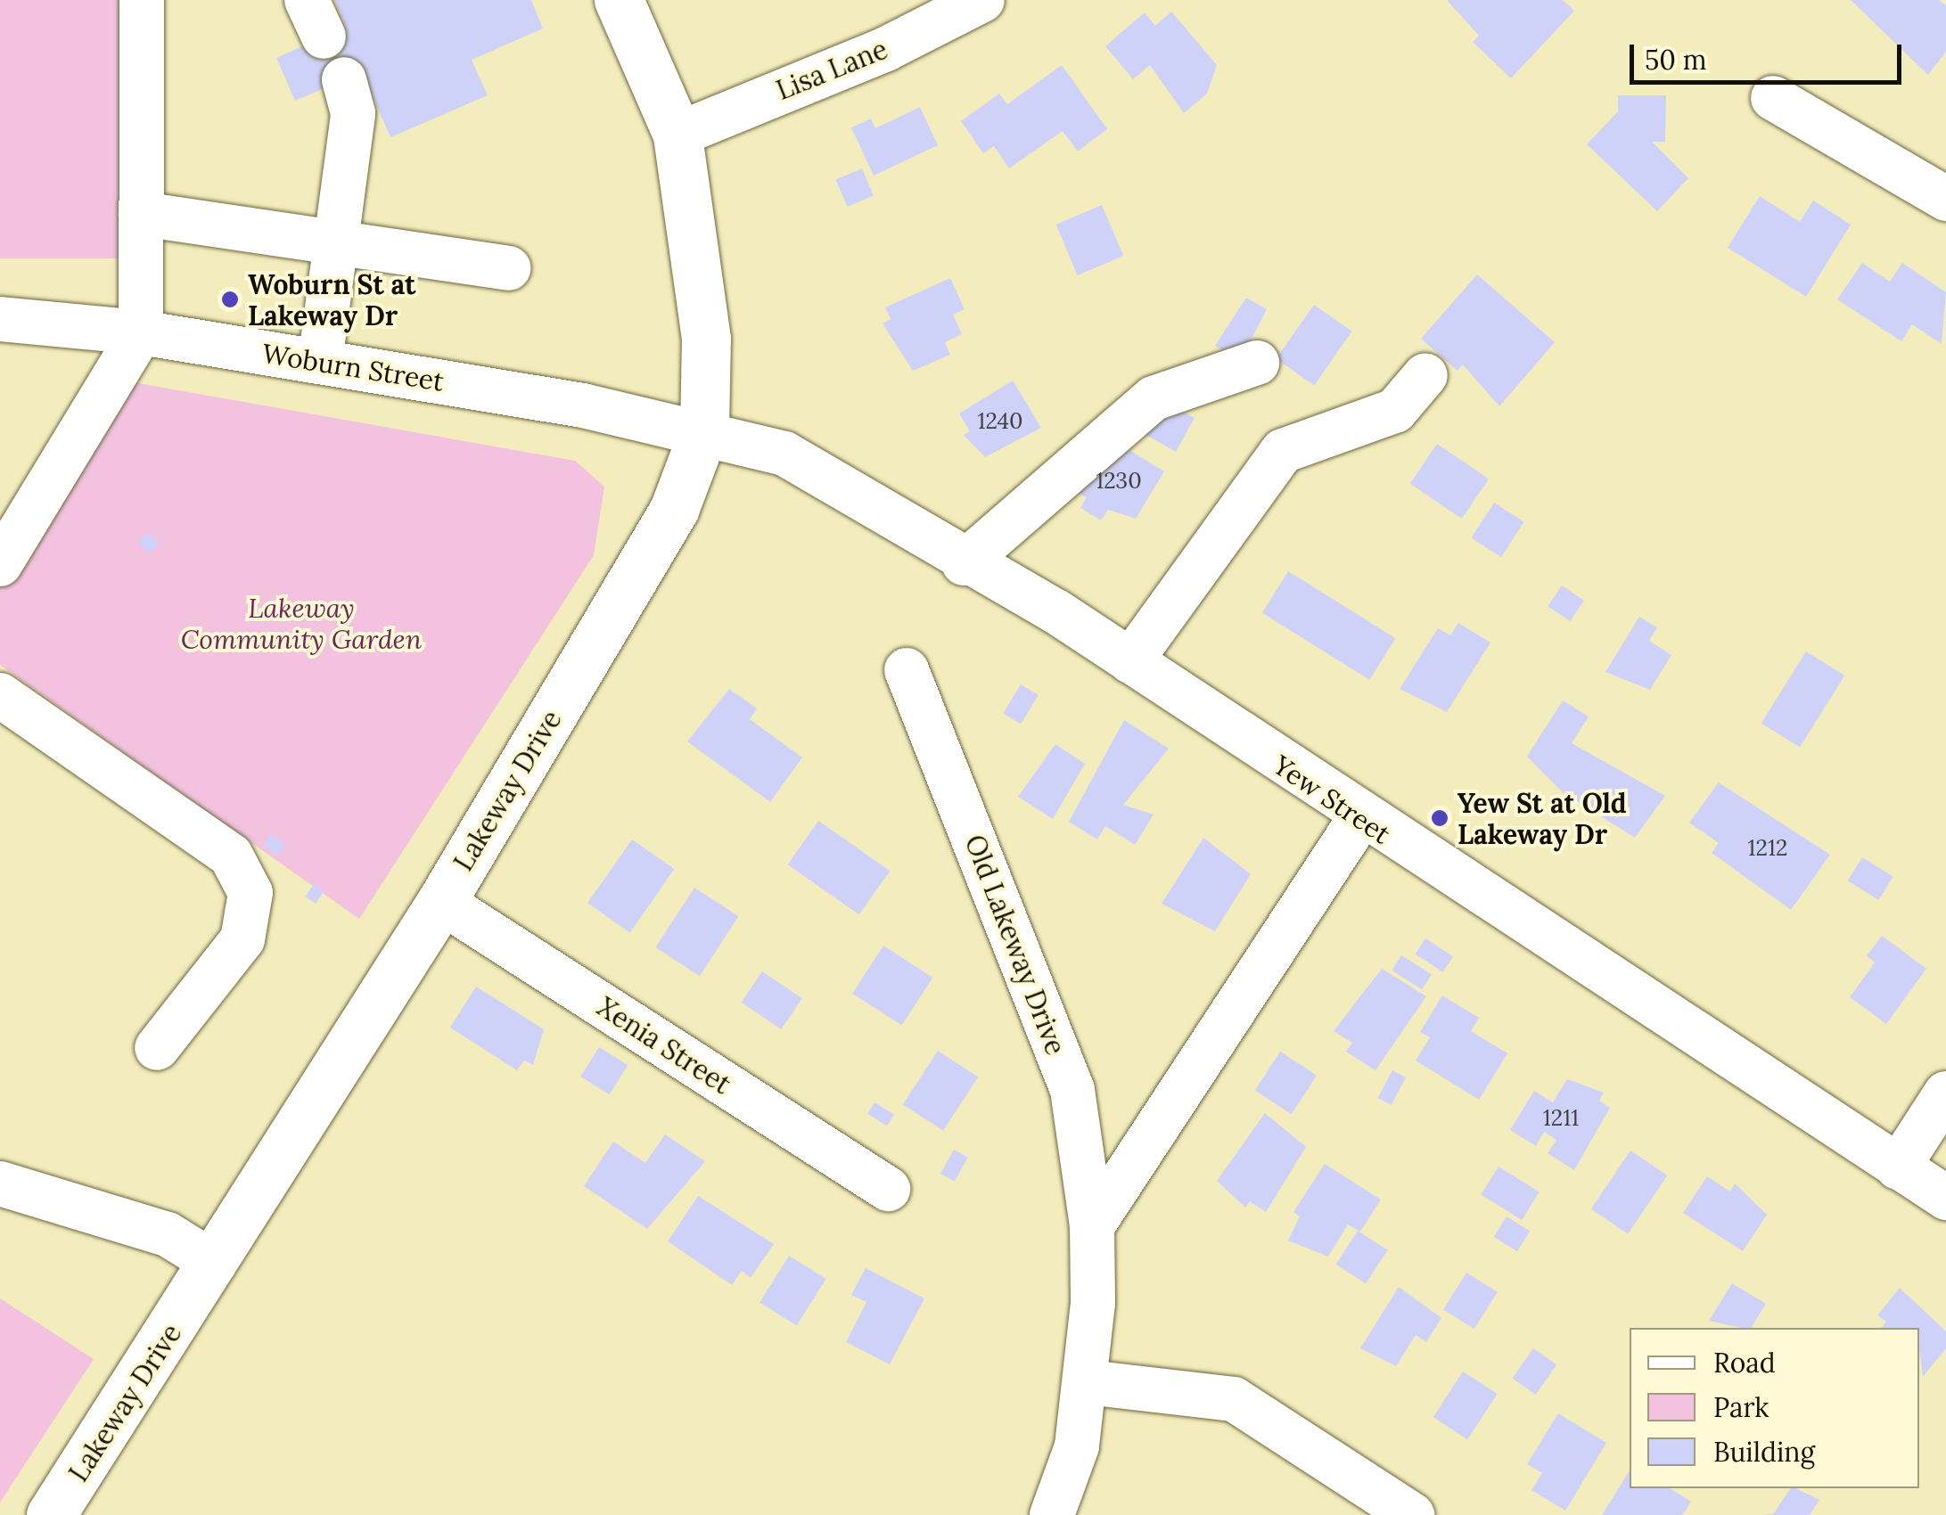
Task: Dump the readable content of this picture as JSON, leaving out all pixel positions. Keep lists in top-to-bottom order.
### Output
{
  "streets": {
    "main road": ["Lakeway Drive"],
    "street": [
      "Lisa Lane",
      "Woburn Street",
      "Yew Street",
      "Old Lakeway Drive",
      "Xenia Street"
    ]
  },
  "crossings": [
    ["Lisa Lane", "Lakeway Drive"],
    ["Woburn Street", "Lakeway Drive"],
    ["Woburn Street", "Yew Street"],
    ["Lakeway Drive", "Yew Street"],
    ["Lakeway Drive", "Xenia Street"]
  ],
  "parks": ["Lakeway Community Garden"],
  "places": ["Woburn St at Lakeway Dr", "Yew St at Old Lakeway Dr"],
  "house_numbers": [
    "1240",
    "1230",
    "1212",
    "1211"
  ],
  "legend": ["Road", "Park", "Building"],
  "scale_bar": "50 m"
}
